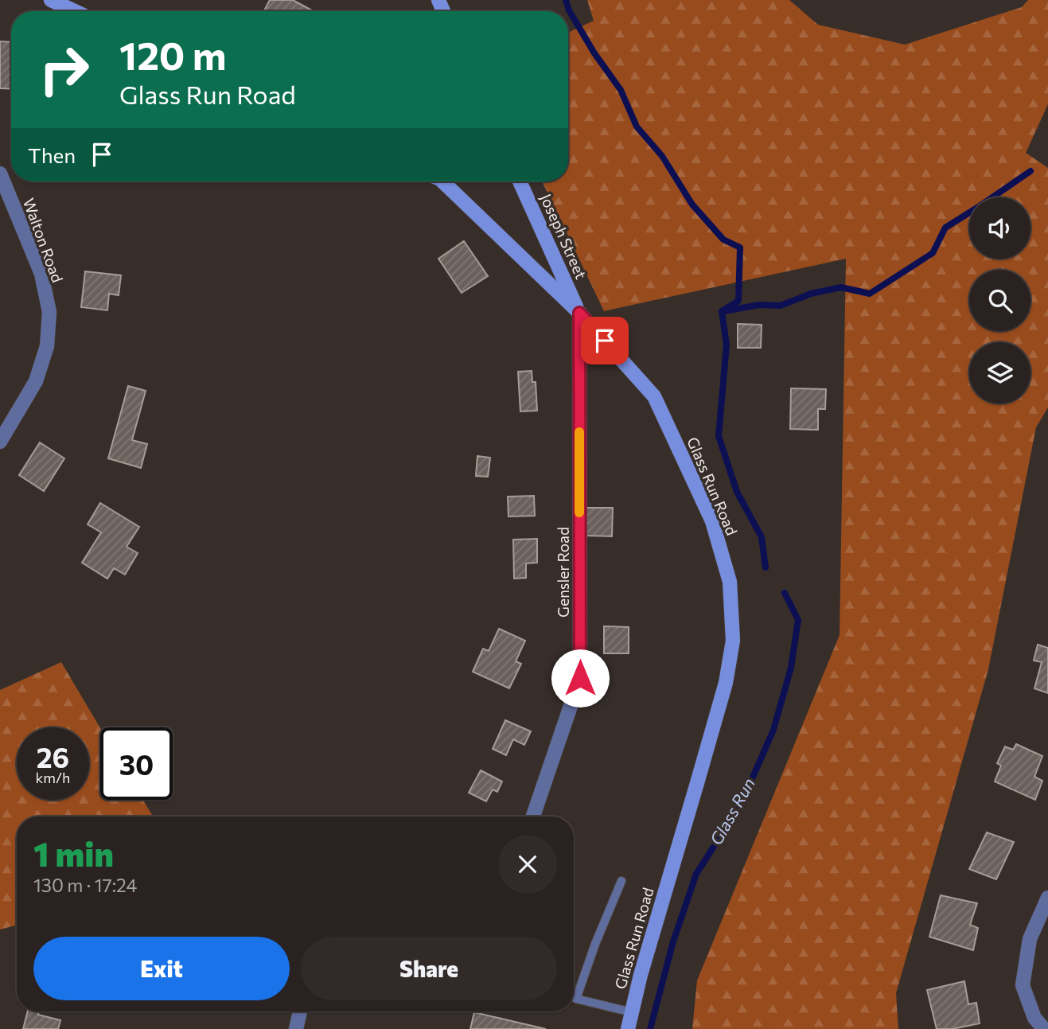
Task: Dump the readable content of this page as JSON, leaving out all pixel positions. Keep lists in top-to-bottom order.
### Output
{
  "streets": {
    "main road": ["Joseph Street", "Glass Run Road"],
    "street": ["Walton Road", "Gensler Road"]
  },
  "crossings": [
    ["Joseph Street", "Glass Run Road"],
    ["Joseph Street", "Gensler Road"],
    ["Glass Run Road", "Gensler Road"]
  ],
  "water": ["Glass Run"],
  "page": {
    "turn": ["120 m", "Glass Run Road"],
    "then": "Then",
    "speed": "26 km/h",
    "limit": "30",
    "heading": ["1 min", "130 m · 17:24"],
    "buttons": ["Exit", "Share"]
  }
}
